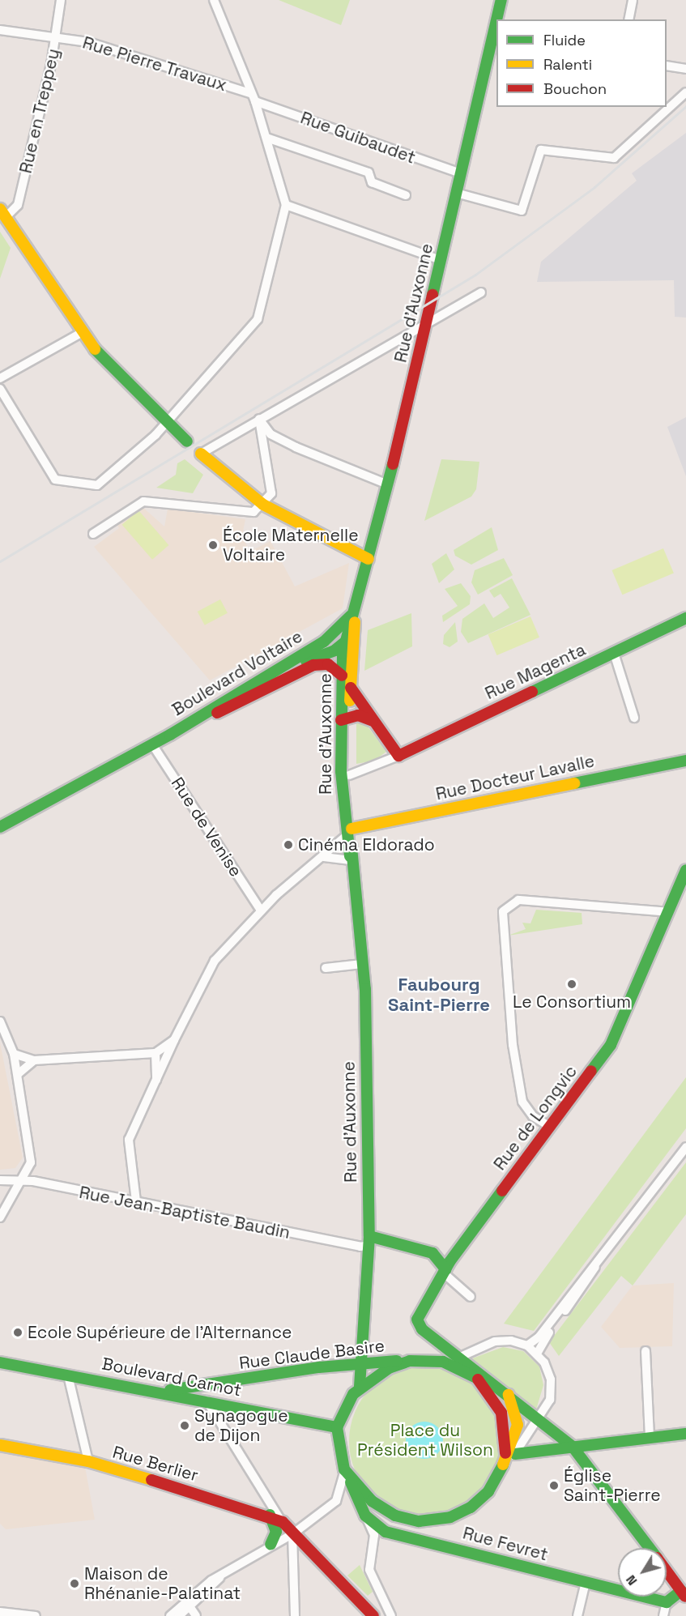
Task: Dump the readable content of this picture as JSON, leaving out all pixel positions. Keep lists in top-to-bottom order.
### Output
{
  "streets": {
    "main road": [
      "Rue d'Auxonne",
      "Rue Magenta",
      "Boulevard Voltaire",
      "Rue Docteur Lavalle",
      "Rue de Longvic",
      "Rue Claude Basire",
      "Boulevard Carnot",
      "Rue Berlier",
      "Rue Fevret"
    ],
    "street": [
      "Rue Pierre Travaux",
      "Rue en Treppey",
      "Rue Guibaudet",
      "Rue de Venise",
      "Rue Jean-Baptiste Baudin"
    ]
  },
  "crossings": [
    ["Rue Pierre Travaux", "Rue en Treppey"],
    ["Rue Guibaudet", "Rue d'Auxonne"],
    ["Rue d'Auxonne", "Boulevard Voltaire"],
    ["Rue d'Auxonne", "Rue Docteur Lavalle"],
    ["Rue d'Auxonne", "Rue Jean-Baptiste Baudin"],
    ["Rue d'Auxonne", "Rue Claude Basire"],
    ["Rue d'Auxonne", "Boulevard Carnot"],
    ["Rue d'Auxonne", "Rue Fevret"],
    ["Boulevard Voltaire", "Rue de Venise"],
    ["Rue Claude Basire", "Boulevard Carnot"],
    ["Rue Claude Basire", "Rue Fevret"],
    ["Boulevard Carnot", "Rue Fevret"]
  ],
  "districts": ["Faubourg Saint-Pierre"],
  "parks": ["Place du Président Wilson"],
  "places": [
    "École Maternelle Voltaire",
    "Cinéma Eldorado",
    "Le Consortium",
    "Ecole Supérieure de l'Alternance",
    "Synagogue de Dijon",
    "Église Saint-Pierre",
    "Maison de Rhénanie-Palatinat"
  ],
  "legend": ["Fluide", "Ralenti", "Bouchon"],
  "north": "bottom left"
}
